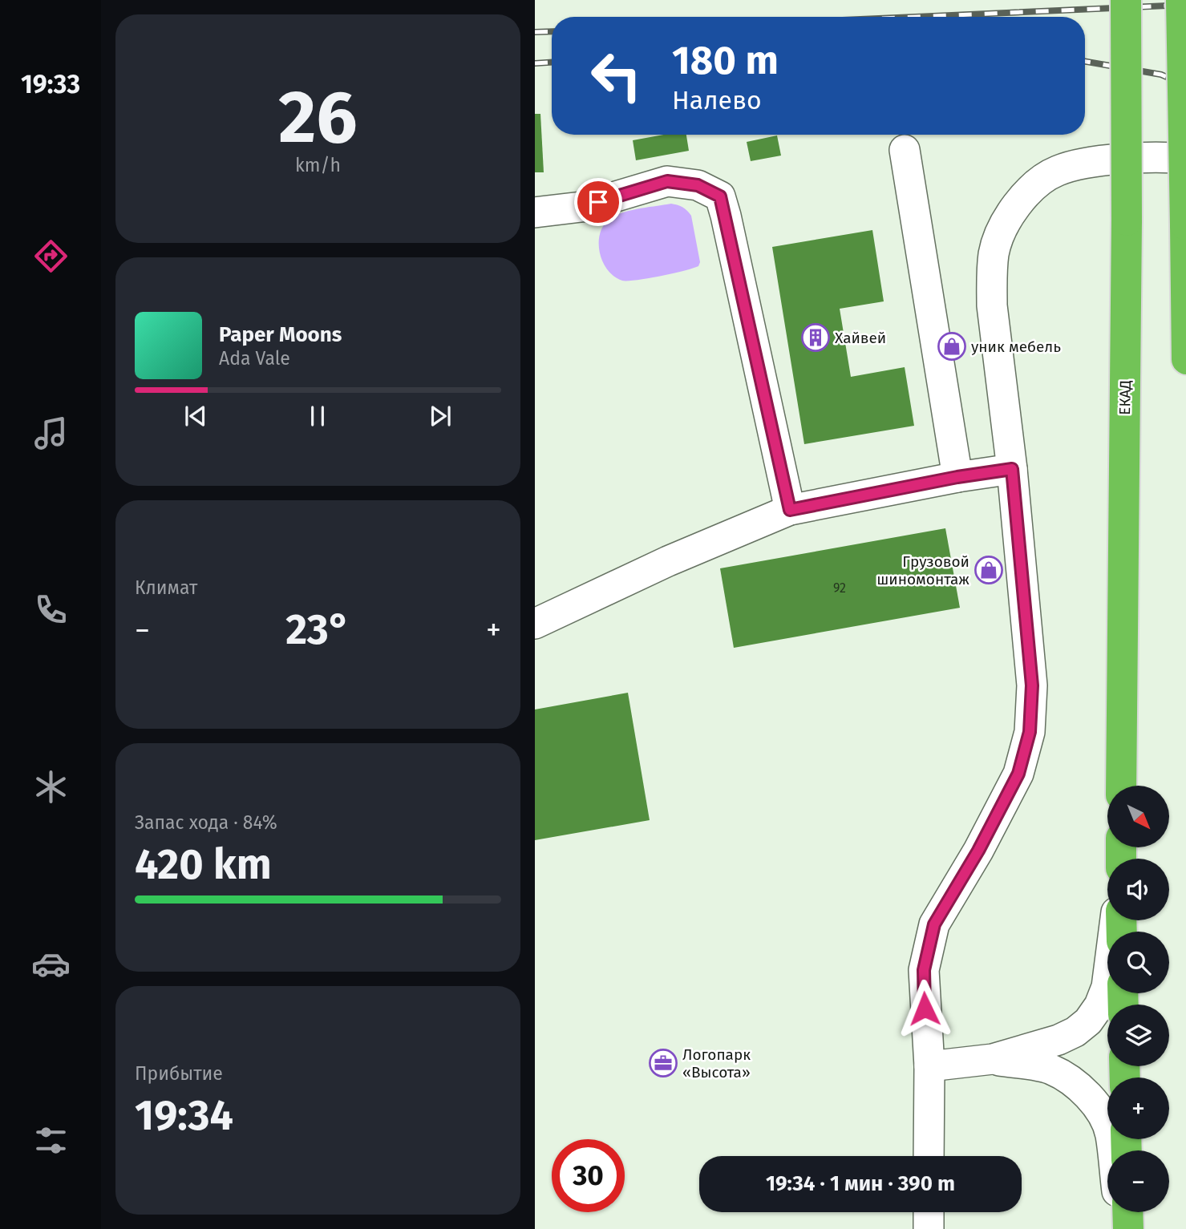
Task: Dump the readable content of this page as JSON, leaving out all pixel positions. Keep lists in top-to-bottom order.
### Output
{
  "streets": {
    "highway": ["ЕКАД"]
  },
  "places": {
    "building": ["Хайвей"],
    "shop": ["уник мебель", "Грузовой шиномонтаж"],
    "office": ["Логопарк «Высота»"]
  },
  "house_numbers": ["92"],
  "north": "bottom right",
  "page": {
    "tabs": "19:33",
    "tile": [
      ["26", "km/h"],
      "Климат",
      ["Запас хода · 84%", "420 km"],
      ["Прибытие", "19:34"]
    ],
    "turn": ["180 m", "Налево"],
    "song": ["Paper Moons", "Ada Vale"],
    "heat": ["−", "23°", "+"],
    "map_buttons": ["+", "−"],
    "limit": "30",
    "trip": "19:34 · 1 мин · 390 m"
  }
}
